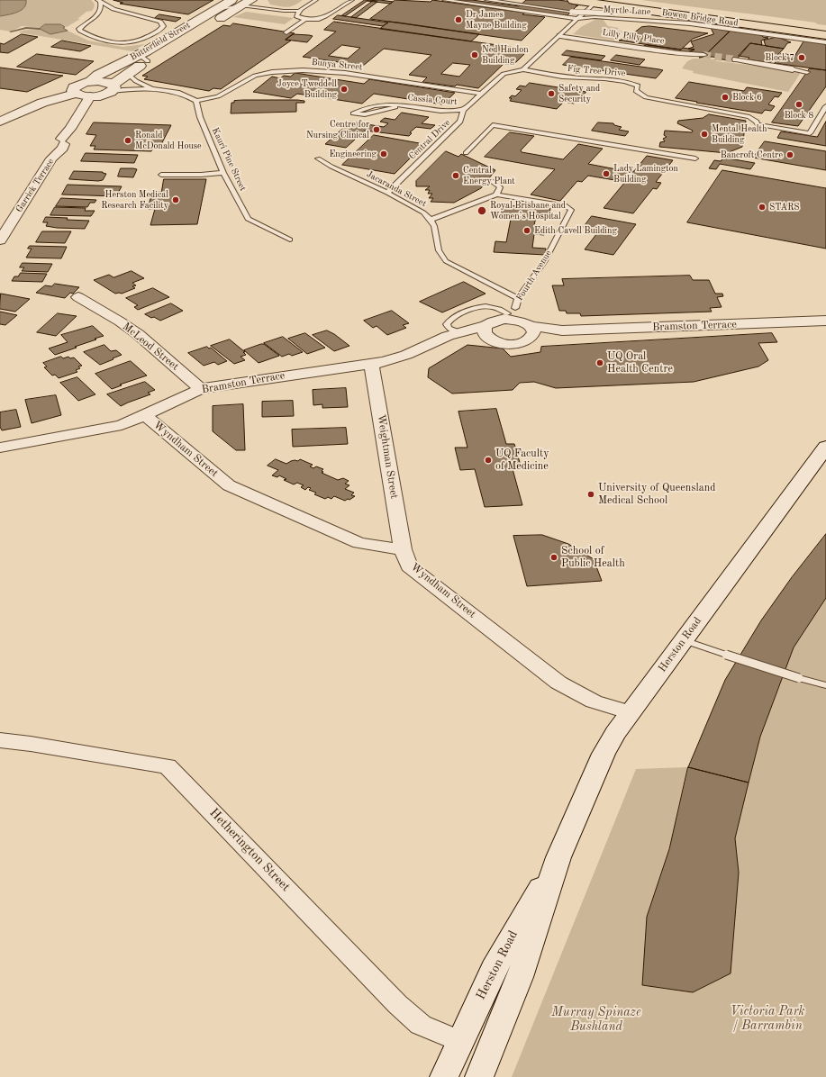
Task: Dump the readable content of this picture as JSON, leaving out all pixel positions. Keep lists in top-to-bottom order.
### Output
{
  "streets": {
    "highway": ["Bowen Bridge Road"],
    "street": [
      "Lilly Pilly Place",
      "Butterfield Street",
      "Garrick Terrace",
      "Fourth Avenue",
      "Bramston Terrace",
      "McLeod Street",
      "Wyndham Street",
      "Weightman Street",
      "Herston Road",
      "Hetherington Street"
    ],
    "lane": [
      "Myrtle Lane",
      "Bunya Street",
      "Fig Tree Drive",
      "Cassia Court",
      "Central Drive",
      "Kauri Pine Street",
      "Jacaranda Street"
    ]
  },
  "crossings": [
    ["Bunya Street", "Central Drive"],
    ["Bunya Street", "Kauri Pine Street"],
    ["Fig Tree Drive", "Central Drive"],
    ["Cassia Court", "Central Drive"],
    ["Central Drive", "Jacaranda Street"],
    ["Jacaranda Street", "Fourth Avenue"],
    ["Jacaranda Street", "Bramston Terrace"],
    ["Fourth Avenue", "Bramston Terrace"],
    ["Bramston Terrace", "McLeod Street"],
    ["Bramston Terrace", "Wyndham Street"],
    ["Bramston Terrace", "Weightman Street"],
    ["Wyndham Street", "Weightman Street"],
    ["Wyndham Street", "Herston Road"],
    ["Herston Road", "Hetherington Street"]
  ],
  "parks": ["Victoria Park / Barrambin", "Murray Spinaze Bushland"],
  "places": [
    "Dr James Mayne Building",
    "Ned Hanlon Building",
    "Block 7",
    "Joyce Tweddell Building",
    "Safety and Security",
    "Block 6",
    "Block 8",
    "Centre for Nursing Clinical",
    "Mental Health Building",
    "Ronald McDonald House",
    "Engineering",
    "Bancroft Centre",
    "Lady Lamington Building",
    "Central Energy Plant",
    "Herston Medical Research Facility",
    "STARS",
    "Royal Brisbane and Women’s Hospital",
    "Edith Cavell Building",
    "UQ Oral Health Centre",
    "UQ Faculty of Medicine",
    "University of Queensland Medical School",
    "School of Public Health"
  ]
}
